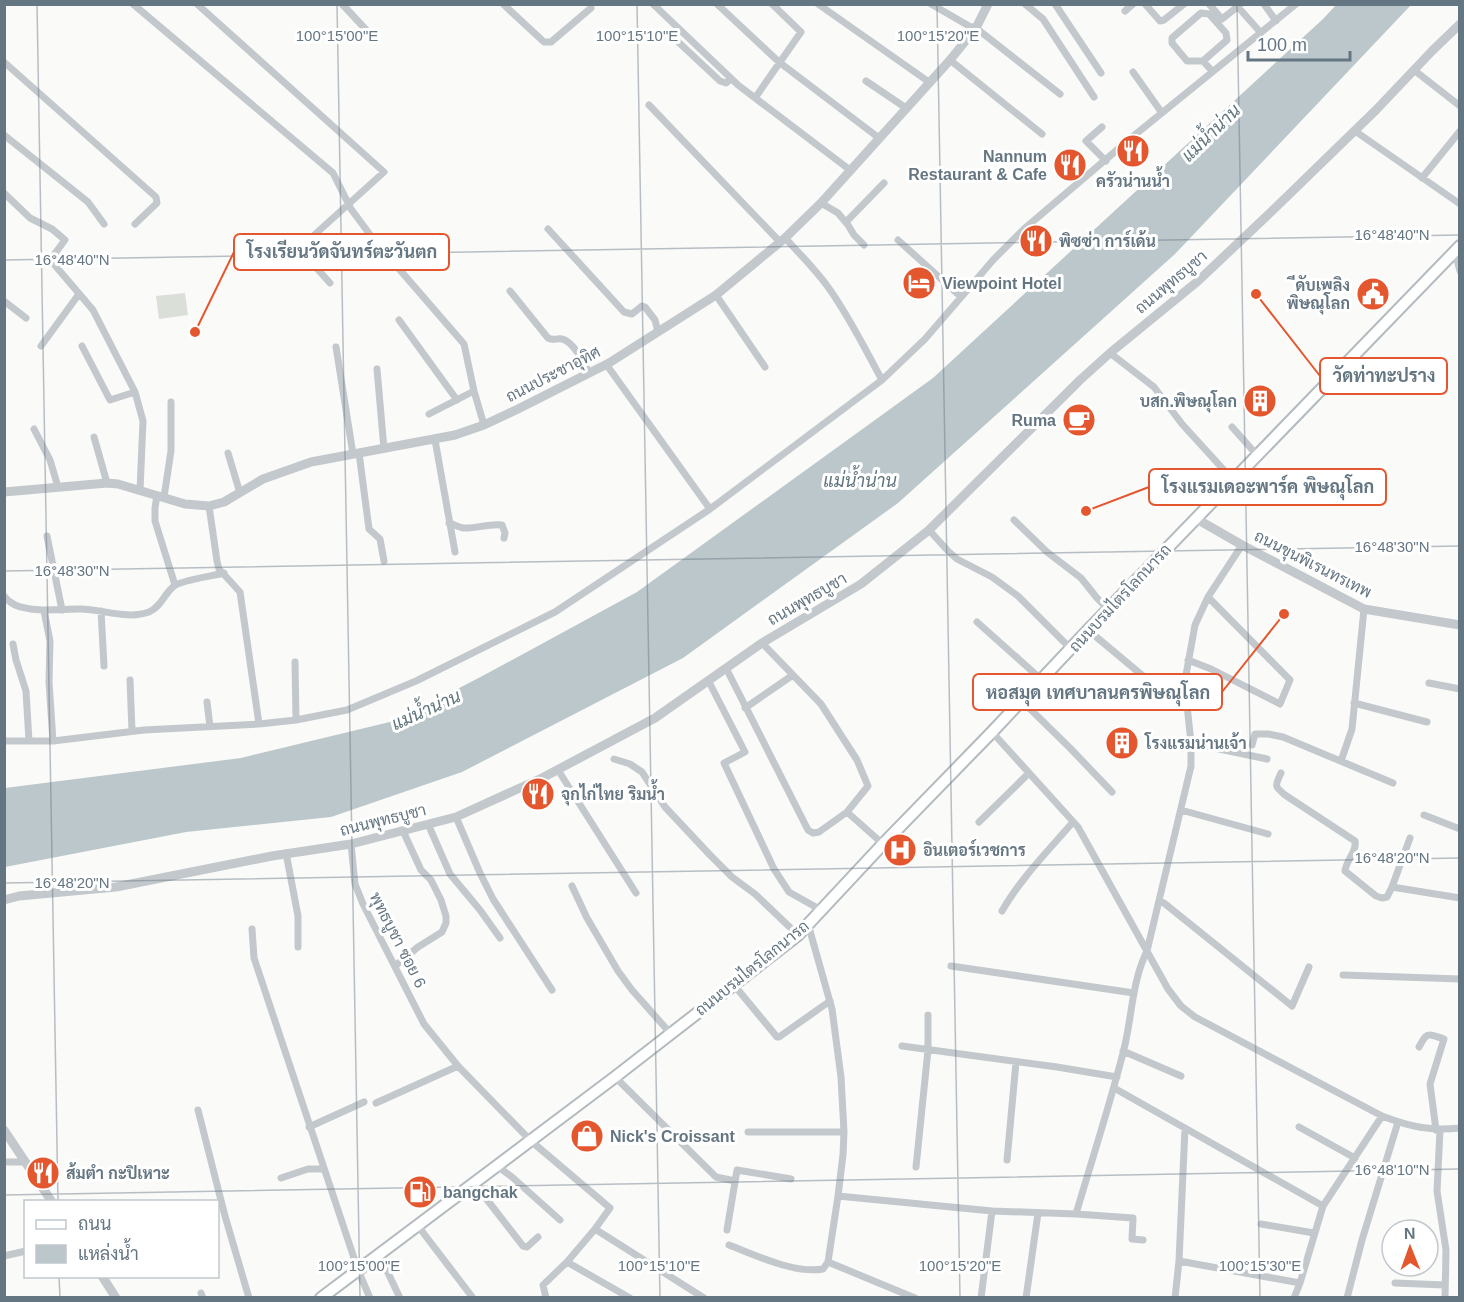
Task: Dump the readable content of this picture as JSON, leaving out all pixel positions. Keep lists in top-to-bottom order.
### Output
{
  "streets": {
    "main road": ["ถนนบรมไตรโลกนารถ"],
    "street": [
      "ถนนพุทธบูชา",
      "ถนนประชาอุทิศ",
      "ถนนขุนพิเรนทรเทพ",
      "พุทธบูชา ซอย 6"
    ]
  },
  "crossings": [
    ["ถนนพุทธบูชา", "พุทธบูชา ซอย 6"],
    ["ถนนขุนพิเรนทรเทพ", "ถนนบรมไตรโลกนารถ"],
    ["ถนนบรมไตรโลกนารถ", "พุทธบูชา ซอย 6"]
  ],
  "water": ["แม่น้ำน่าน"],
  "places": {
    "restaurant": [
      "ครัวน่านน้ำ",
      "Nannum Restaurant & Cafe",
      "พิซซ่า การ์เด้น",
      "จุกไก่ไทย ริมน้ำ",
      "ส้มตำ กะปิเหาะ"
    ],
    "hotel": ["Viewpoint Hotel"],
    "other": [
      "วัดท่าทะปราง",
      "โรงเรียนวัดจันทร์ตะวันตก",
      "โรงแรมเดอะพาร์ค พิษณุโลก",
      "หอสมุด เทศบาลนครพิษณุโลก"
    ],
    "public building": ["ีดับเพลิง พิษณุโลก"],
    "building": ["บสก.พิษณุโลก", "โรงแรมน่านเจ้า"],
    "cafe": ["Ruma"],
    "hospital": ["อินเตอร์เวชการ"],
    "shop": ["Nick's Croissant"],
    "fuel station": ["bangchak"]
  },
  "legend": ["ถนน", "แหล่งน้ำ"],
  "scale_bar": "100 m",
  "north": "top",
  "coordinates": [
    "100°15'00\"E",
    "100°15'10\"E",
    "100°15'20\"E",
    "16°48'40\"N",
    "16°48'30\"N",
    "16°48'20\"N",
    "16°48'10\"N",
    "100°15'30\"E"
  ]
}
